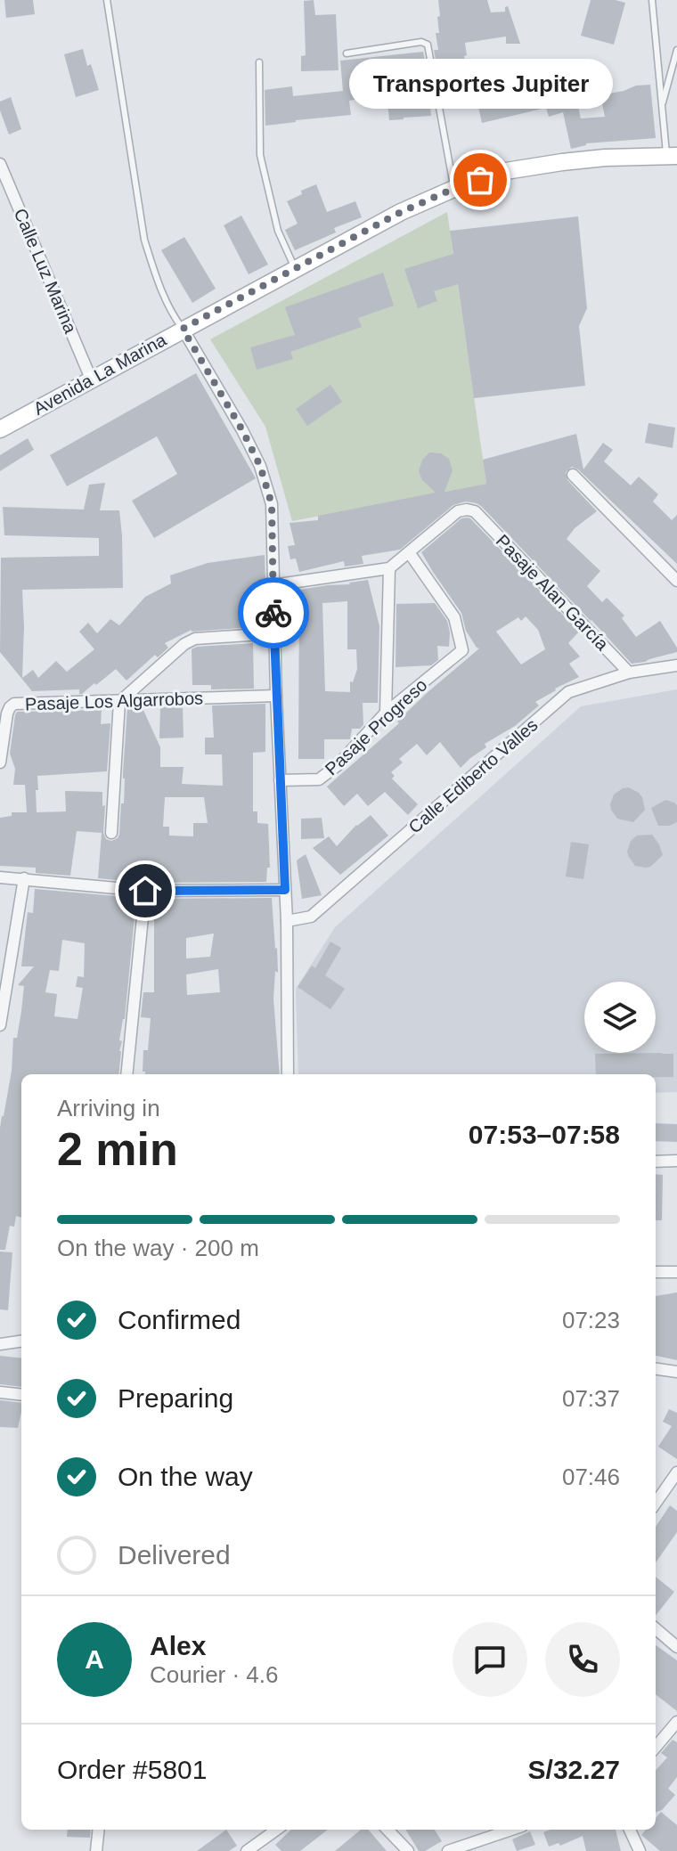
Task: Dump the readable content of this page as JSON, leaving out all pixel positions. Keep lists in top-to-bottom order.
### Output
{
  "streets": {
    "main road": ["Avenida La Marina"],
    "street": [
      "Calle Luz Marina",
      "Pasaje Alan García",
      "Pasaje Los Algarrobos",
      "Pasaje Progreso",
      "Calle Ediberto Valles"
    ]
  },
  "crossings": [
    ["Calle Luz Marina", "Avenida La Marina"],
    ["Pasaje Alan García", "Pasaje Progreso"],
    ["Pasaje Alan García", "Calle Ediberto Valles"]
  ],
  "places": ["Transportes Jupiter"],
  "page": {
    "bubble": "Transportes Jupiter",
    "heading": ["2 min", "Arriving in", "07:53–07:58"],
    "panel": [
      "Alex",
      "Courier · 4.6",
      "Order #5801",
      "S/32.27"
    ],
    "bar": "On the way · 200 m",
    "list": [
      ["Confirmed", "07:23"],
      ["Preparing", "07:37"],
      ["On the way", "07:46"],
      "Delivered"
    ],
    "round": "A"
  }
}
